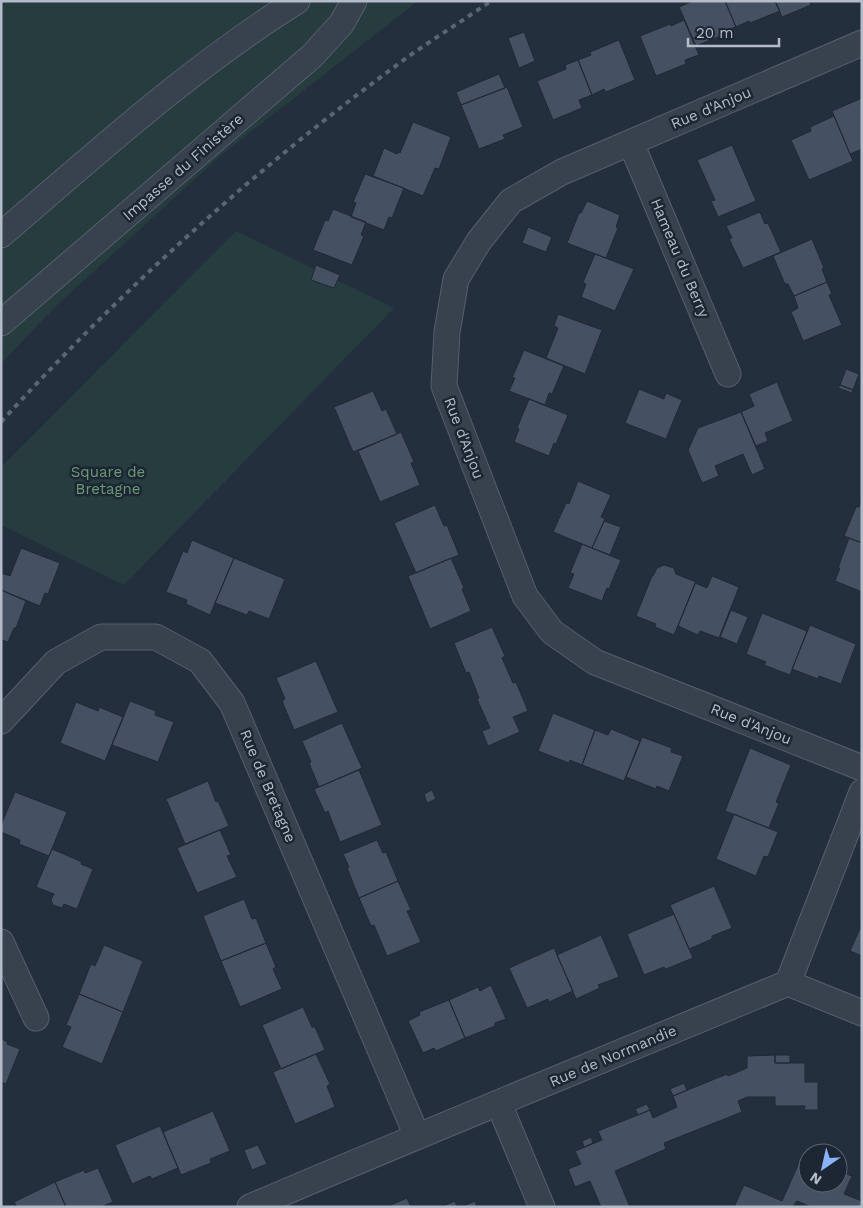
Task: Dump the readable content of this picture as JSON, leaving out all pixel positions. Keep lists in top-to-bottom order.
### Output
{
  "streets": {
    "street": [
      "Rue d'Anjou",
      "Impasse du Finistère",
      "Hameau du Berry",
      "Rue de Bretagne",
      "Rue de Normandie"
    ]
  },
  "crossings": [
    ["Rue d'Anjou", "Hameau du Berry"],
    ["Rue de Bretagne", "Rue de Normandie"]
  ],
  "parks": ["Square de Bretagne"],
  "scale_bar": "20 m",
  "north": "bottom left"
}
